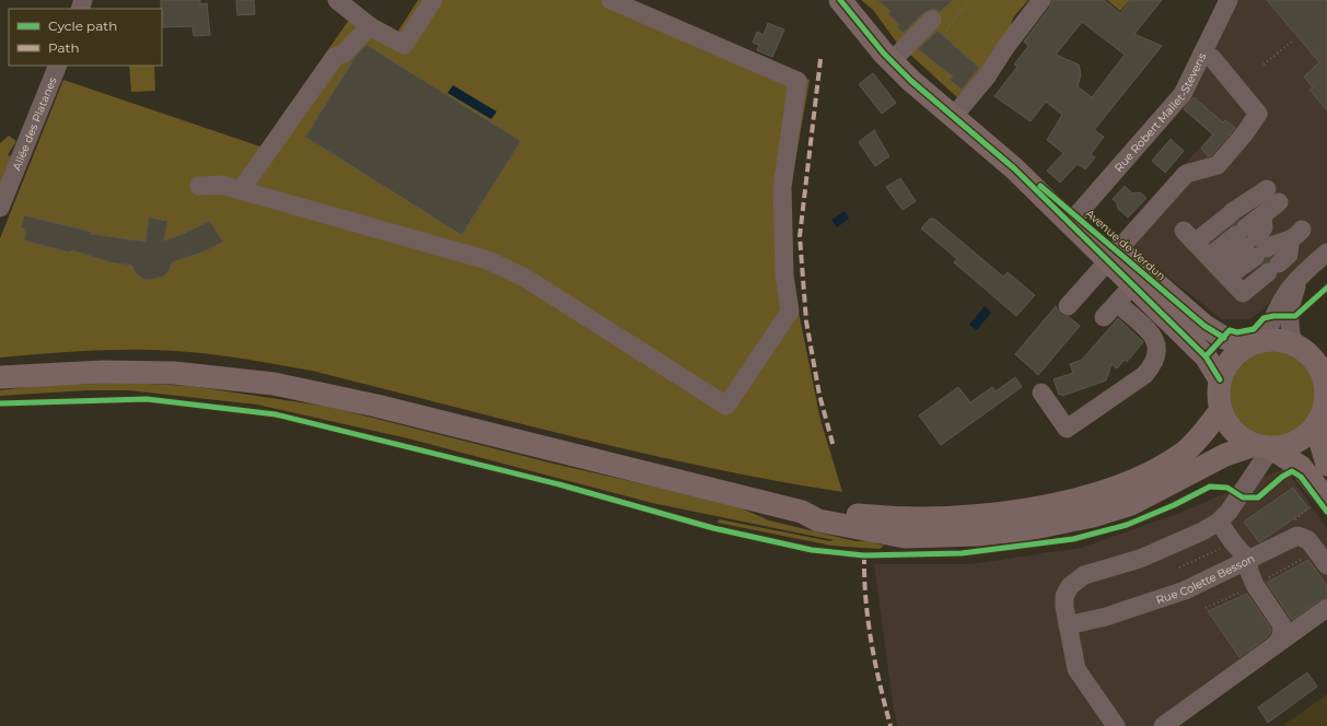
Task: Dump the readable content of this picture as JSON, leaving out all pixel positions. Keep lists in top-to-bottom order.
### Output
{
  "streets": {
    "main road": ["Avenue de Verdun"],
    "street": ["Rue Robert Mallet-Stevens", "Allée des Platanes", "Rue Colette Besson"]
  },
  "crossings": [
    ["Rue Robert Mallet-Stevens", "Avenue de Verdun"]
  ],
  "legend": ["Cycle path", "Path"]
}
